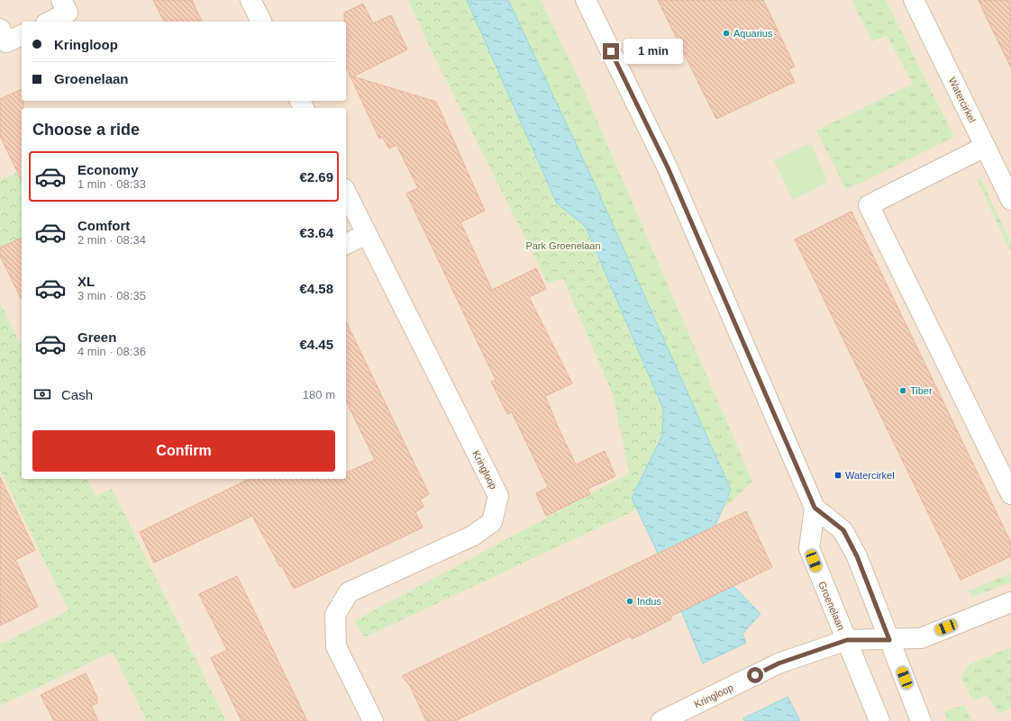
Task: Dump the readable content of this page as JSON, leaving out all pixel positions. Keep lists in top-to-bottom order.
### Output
{
  "streets": {
    "street": ["Watercirkel", "Kringloop", "Groenelaan"]
  },
  "crossings": [
    ["Kringloop", "Groenelaan"]
  ],
  "parks": ["Park Groenelaan"],
  "places": {
    "other": ["Aquarius", "Tiber", "Indus"],
    "transit": ["Watercirkel"]
  },
  "page": {
    "banner": ["Kringloop", "Groenelaan"],
    "bubble": "1 min",
    "heading": "Choose a ride",
    "list": [
      {
        "name": "Economy",
        "note": "1 min · 08:33",
        "value": "€2.69"
      },
      {
        "name": "Comfort",
        "note": "2 min · 08:34",
        "value": "€3.64"
      },
      {
        "name": "XL",
        "note": "3 min · 08:35",
        "value": "€4.58"
      },
      {
        "name": "Green",
        "note": "4 min · 08:36",
        "value": "€4.45"
      }
    ],
    "pay": ["Cash", "180 m"],
    "buttons": "Confirm"
  }
}
